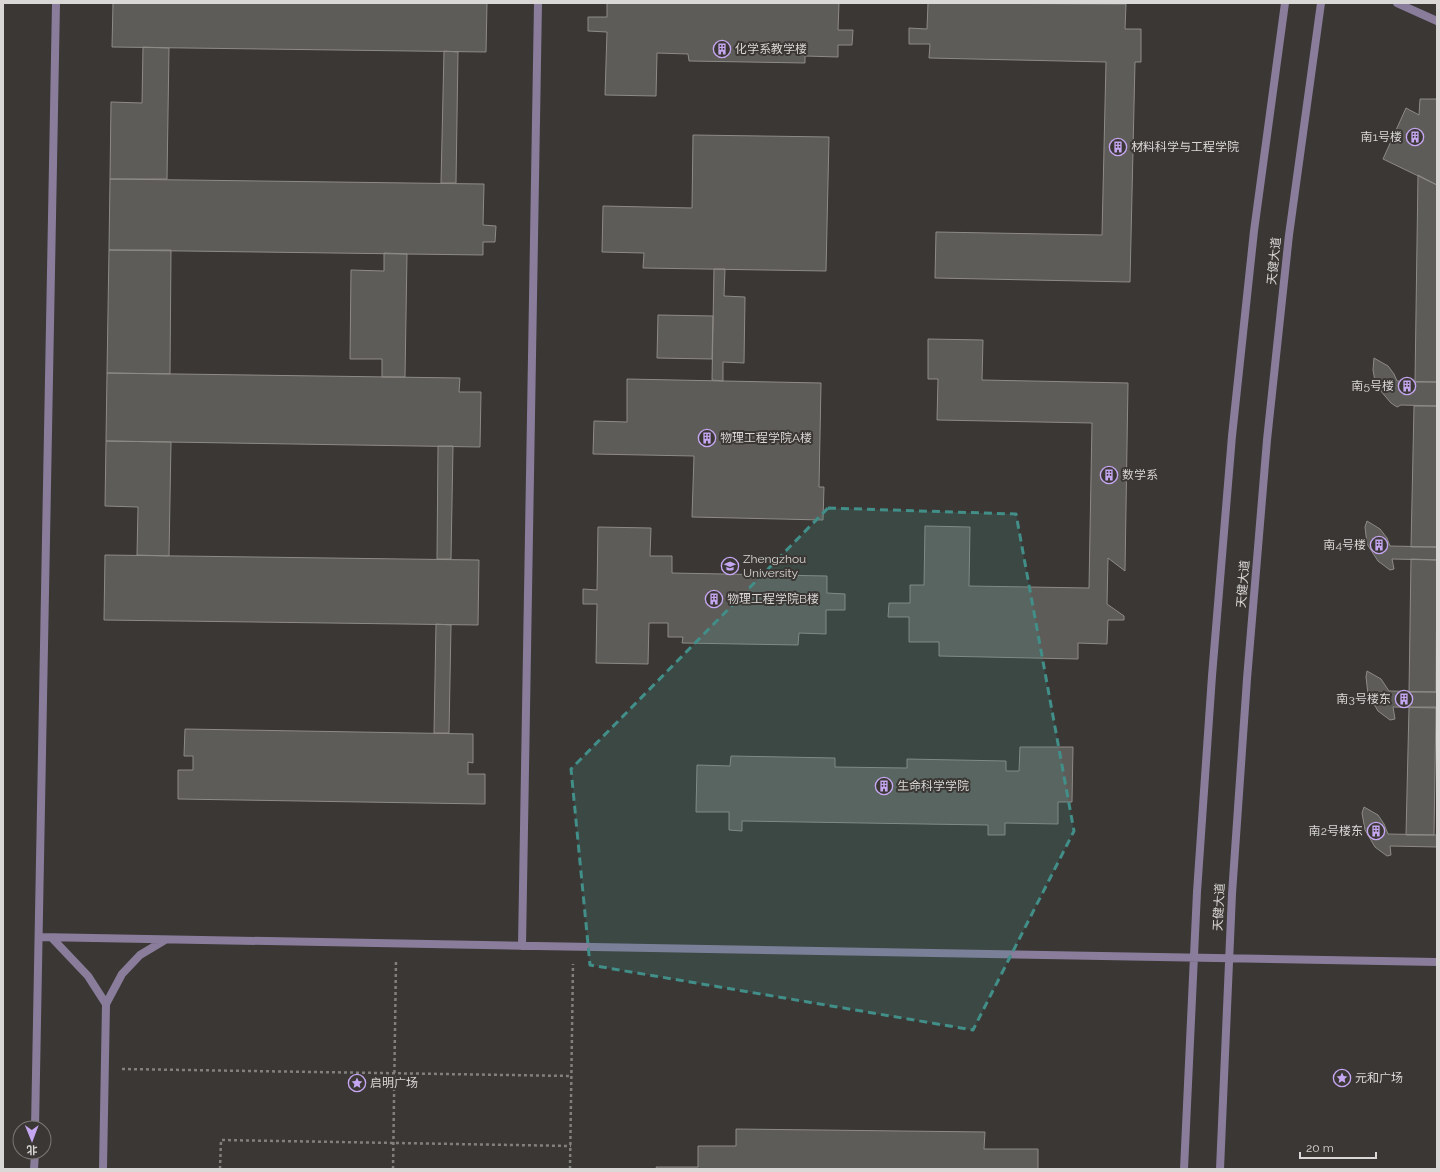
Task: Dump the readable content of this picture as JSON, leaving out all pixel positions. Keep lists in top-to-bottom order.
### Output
{
  "streets": {
    "lane": ["天健大道"]
  },
  "places": {
    "building": [
      "化学系教学楼",
      "南1号楼",
      "材料科学与工程学院",
      "南5号楼",
      "物理工程学院A楼",
      "数学系",
      "南4号楼",
      "物理工程学院B楼",
      "南3号楼东",
      "生命科学学院",
      "南2号楼东"
    ],
    "school or university": ["Zhengzhou University"],
    "place": ["元和广场", "启明广场"]
  },
  "scale_bar": "20 m",
  "north": "bottom"
}
